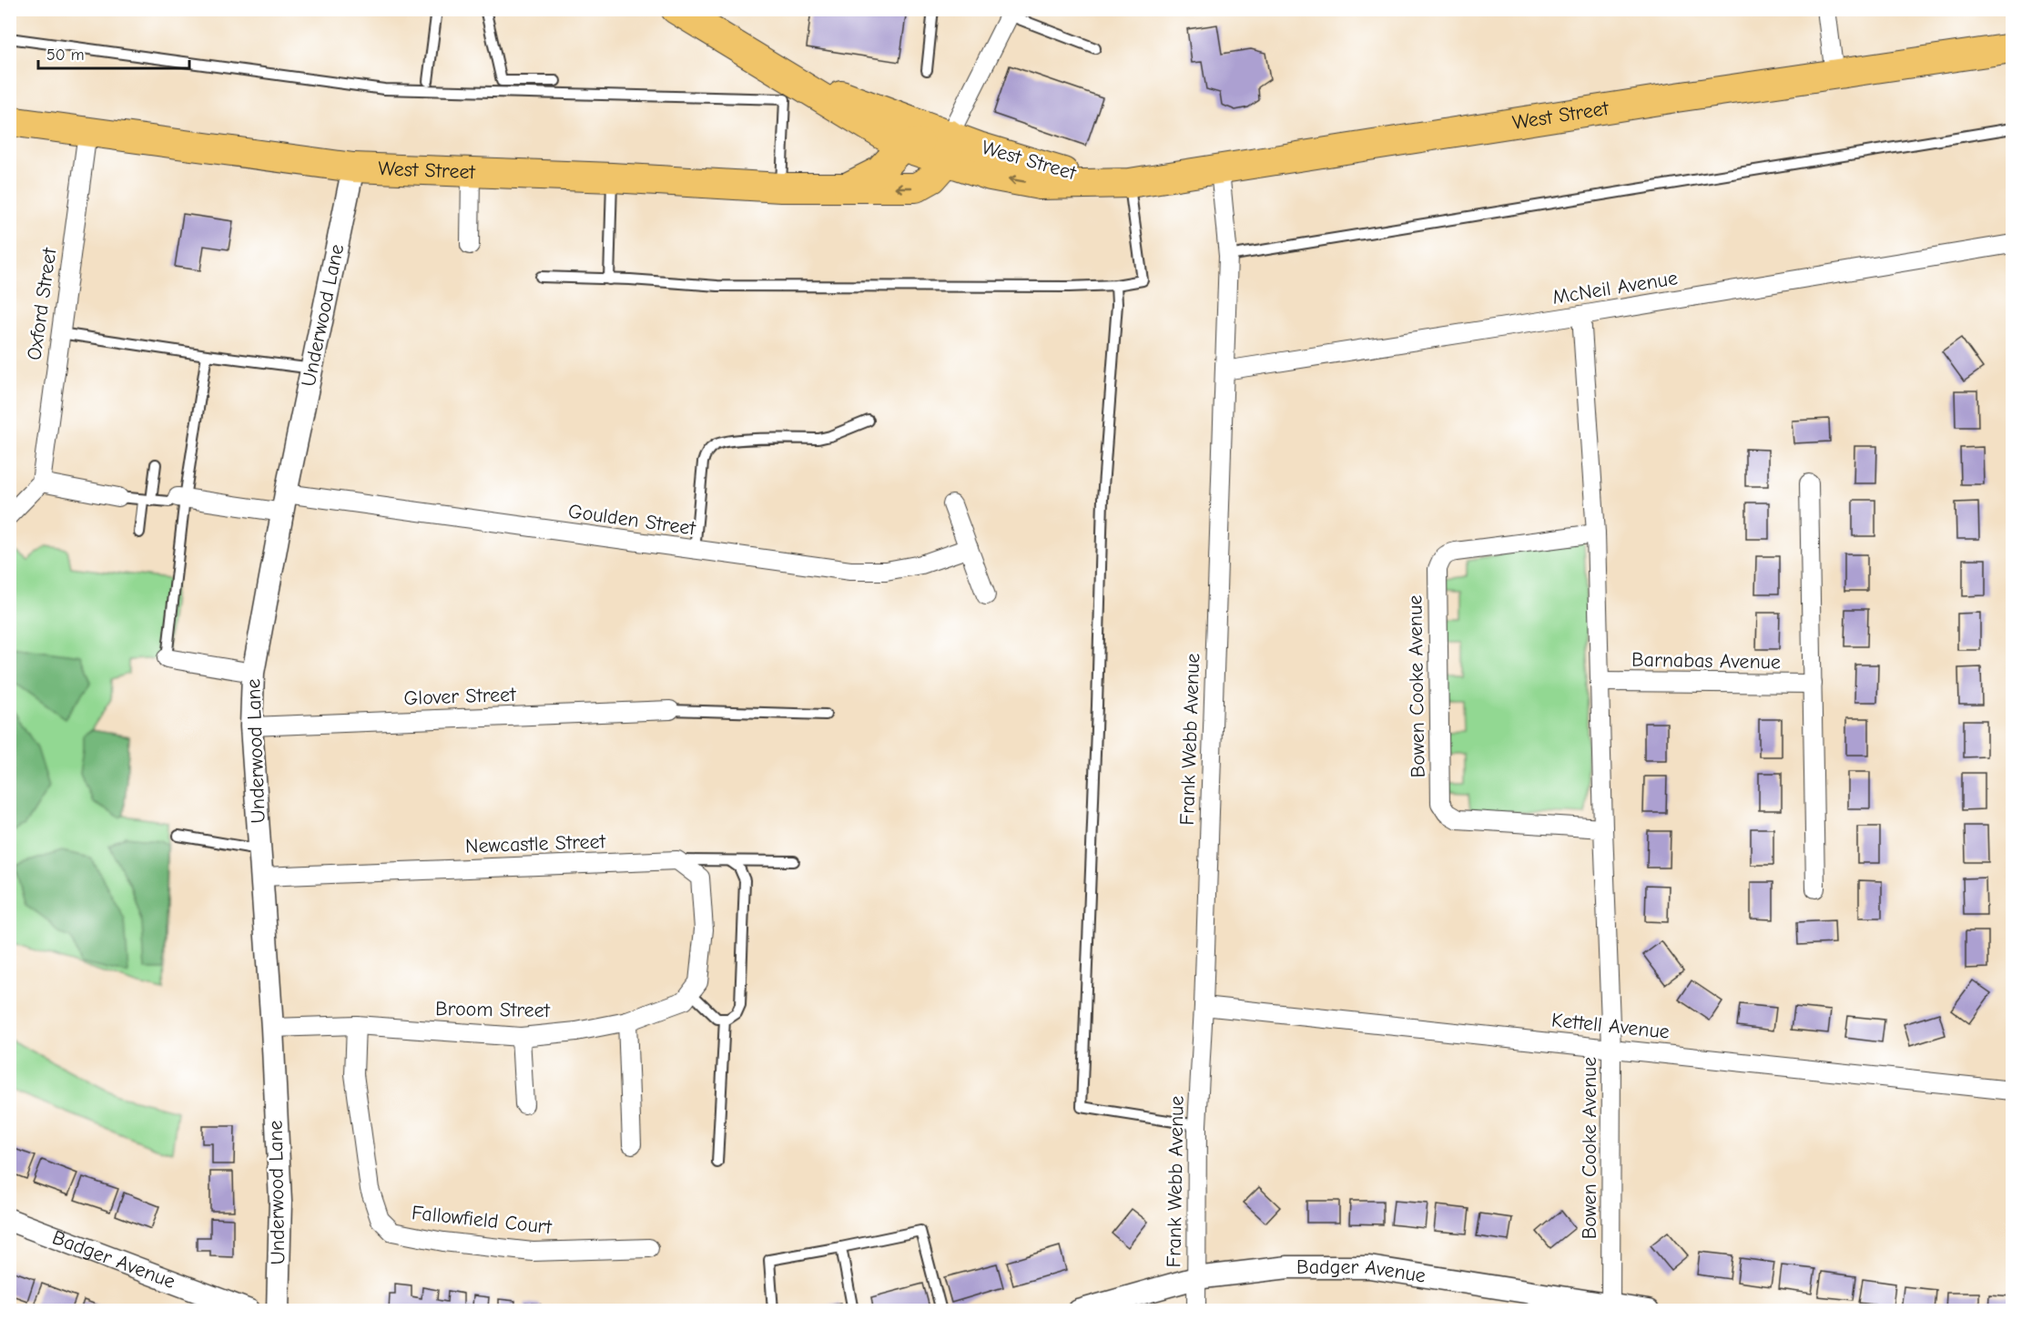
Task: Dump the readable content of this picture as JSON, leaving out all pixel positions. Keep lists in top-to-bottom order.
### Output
{
  "streets": {
    "main road": ["West Street"],
    "street": [
      "McNeil Avenue",
      "Oxford Street",
      "Underwood Lane",
      "Goulden Street",
      "Barnabas Avenue",
      "Bowen Cooke Avenue",
      "Glover Street",
      "Frank Webb Avenue",
      "Newcastle Street",
      "Broom Street",
      "Kettell Avenue",
      "Fallowfield Court",
      "Badger Avenue"
    ]
  },
  "crossings": [
    ["West Street", "Oxford Street"],
    ["West Street", "Underwood Lane"],
    ["West Street", "Frank Webb Avenue"],
    ["McNeil Avenue", "Bowen Cooke Avenue"],
    ["McNeil Avenue", "Frank Webb Avenue"],
    ["Underwood Lane", "Goulden Street"],
    ["Underwood Lane", "Glover Street"],
    ["Underwood Lane", "Newcastle Street"],
    ["Underwood Lane", "Broom Street"],
    ["Barnabas Avenue", "Bowen Cooke Avenue"],
    ["Bowen Cooke Avenue", "Kettell Avenue"],
    ["Bowen Cooke Avenue", "Badger Avenue"],
    ["Frank Webb Avenue", "Kettell Avenue"],
    ["Frank Webb Avenue", "Badger Avenue"],
    ["Broom Street", "Fallowfield Court"]
  ],
  "scale_bar": "50 m"
}
